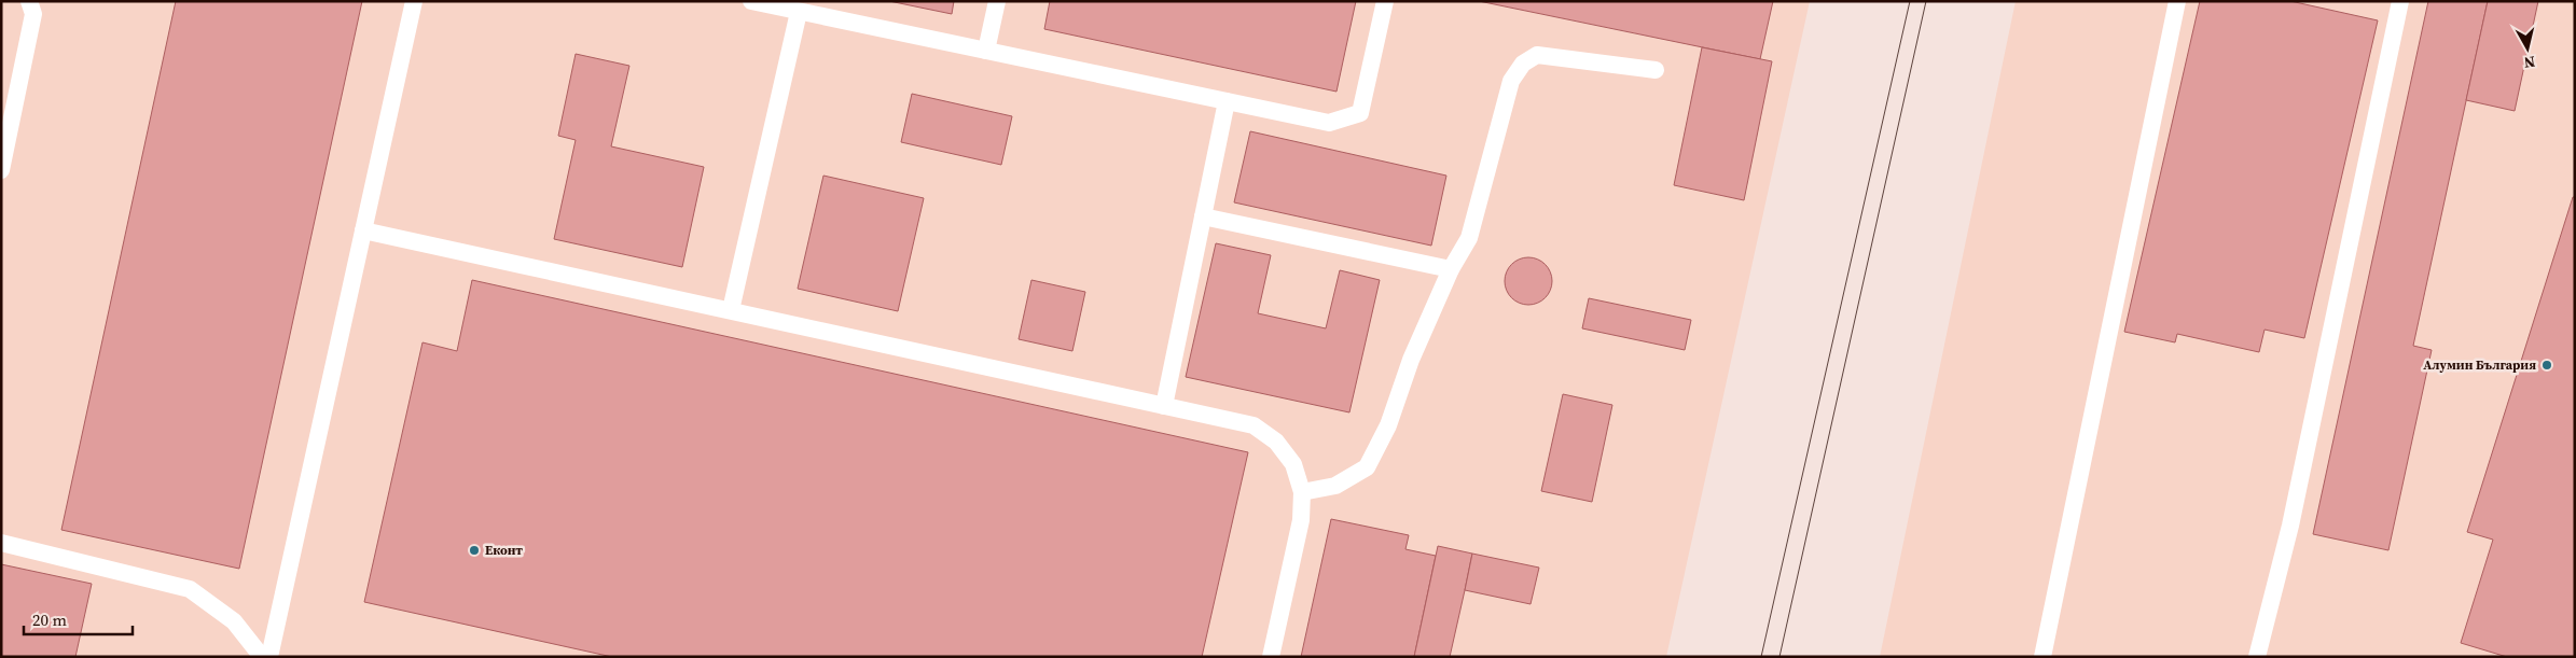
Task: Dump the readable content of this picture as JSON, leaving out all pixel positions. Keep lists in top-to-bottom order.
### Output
{
  "places": ["Алумин България", "Еконт"],
  "scale_bar": "20 m",
  "north": "bottom"
}
